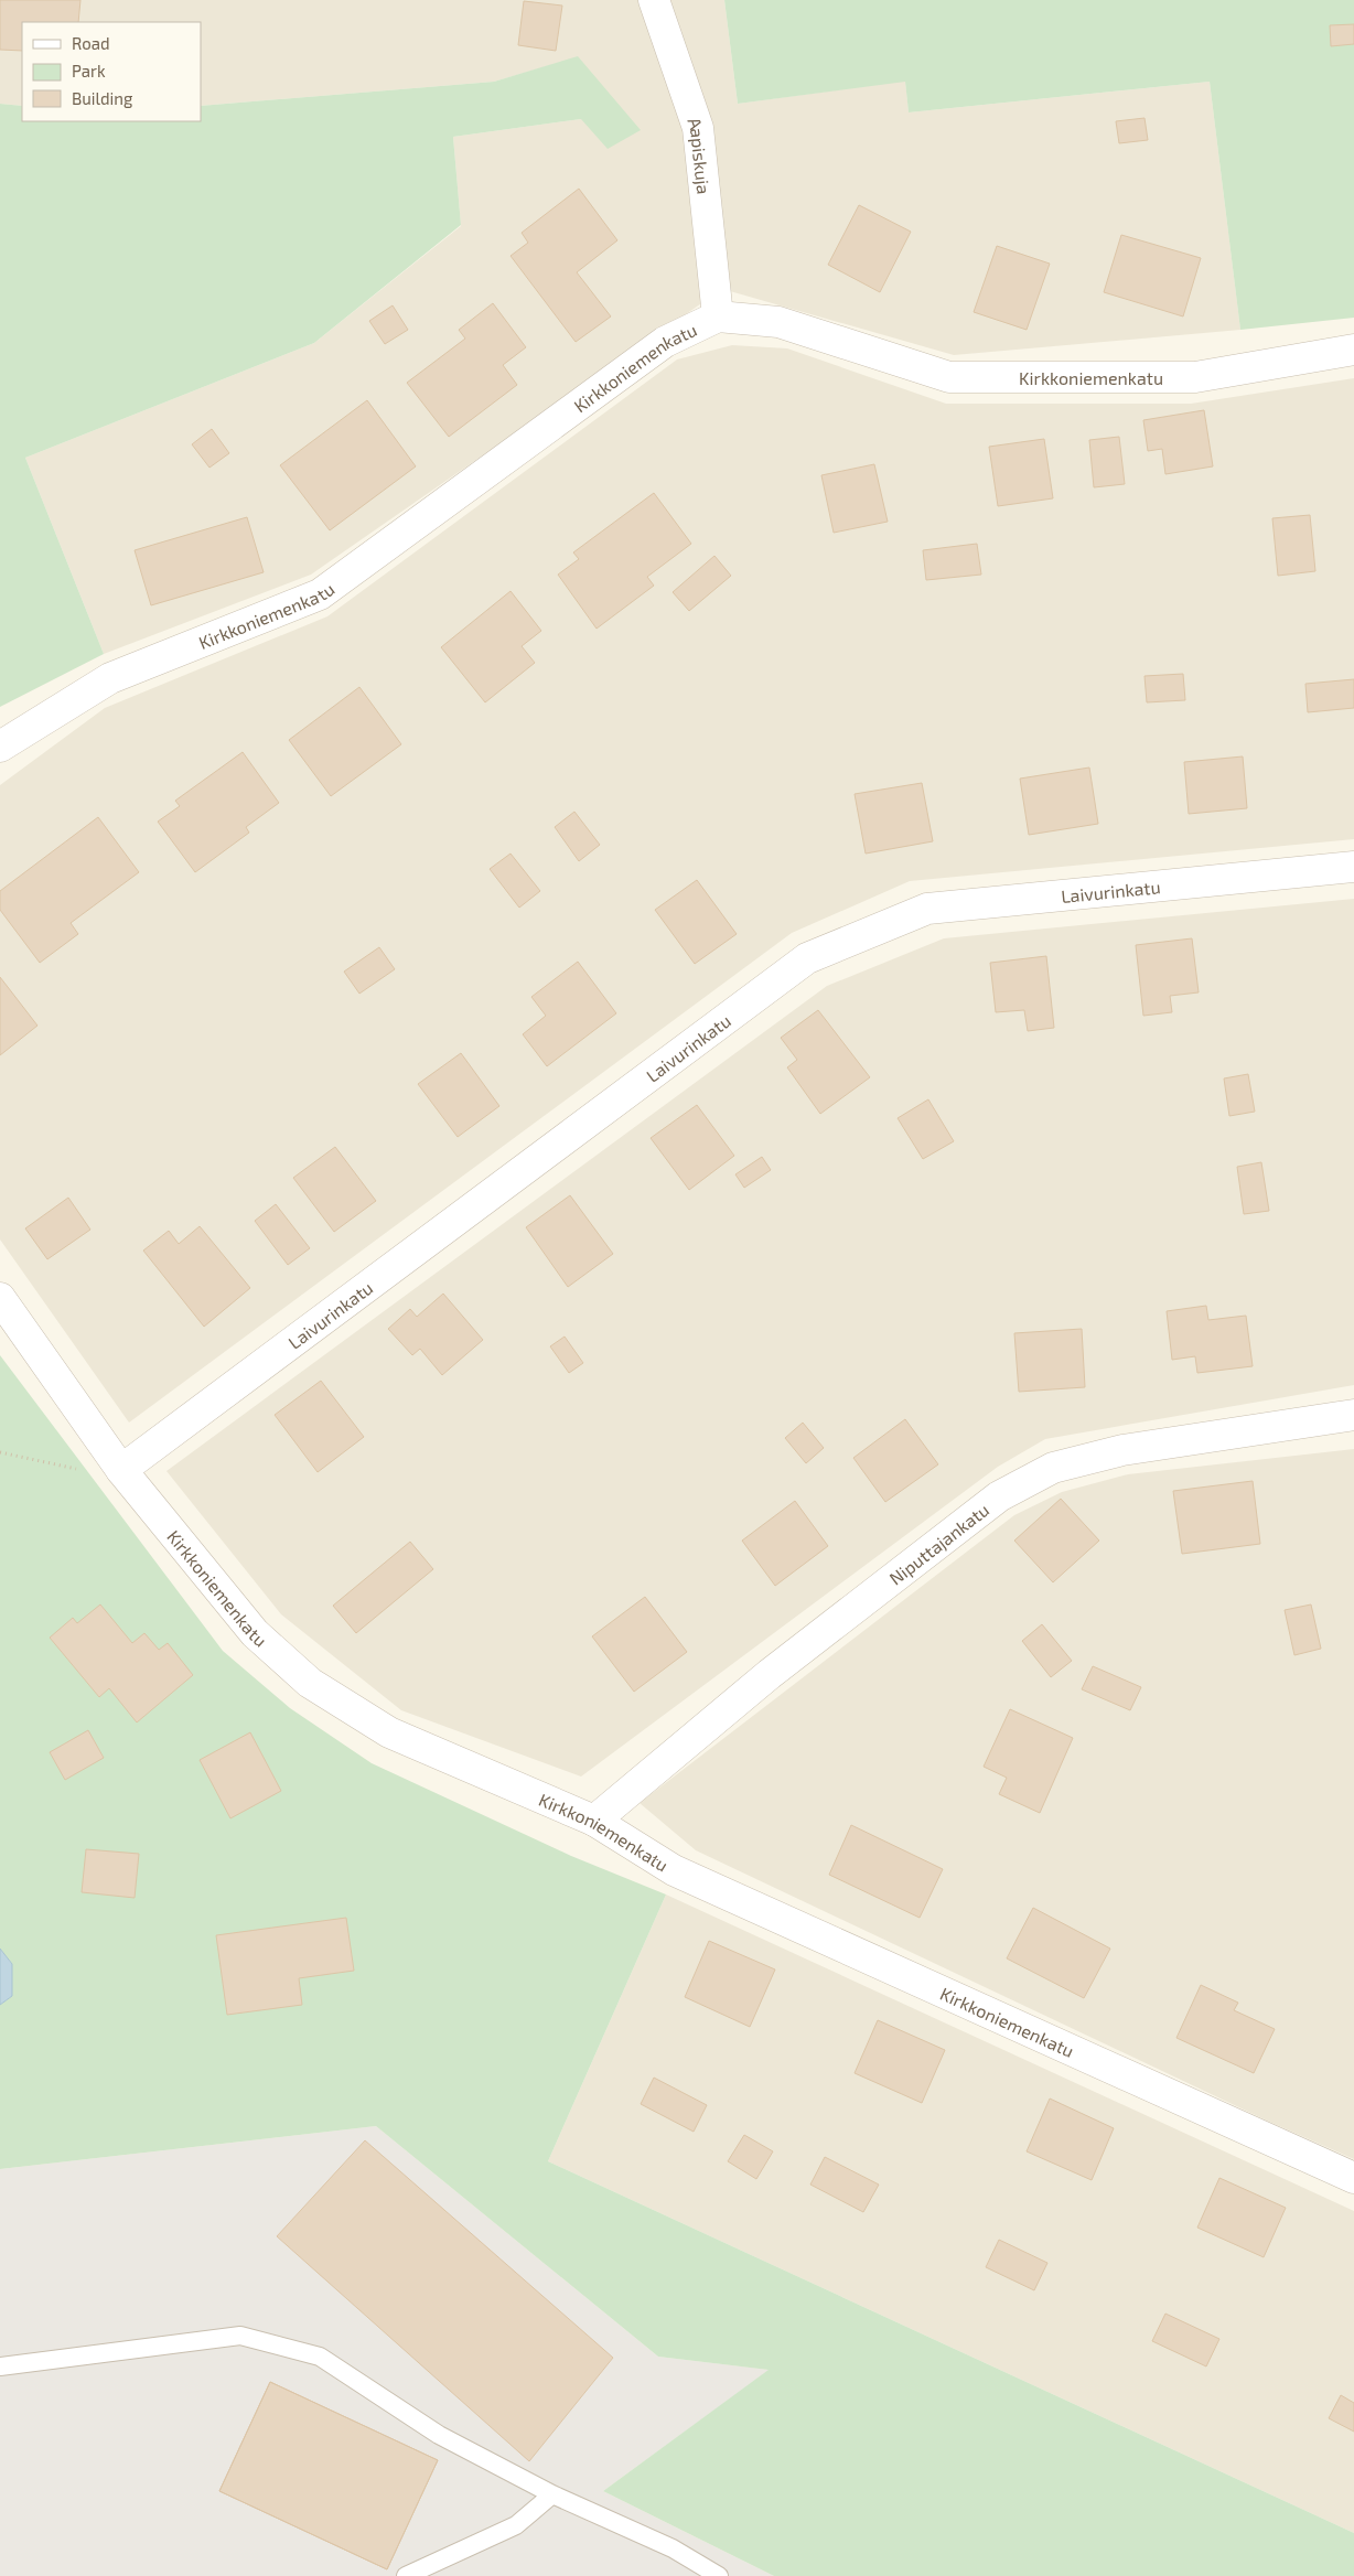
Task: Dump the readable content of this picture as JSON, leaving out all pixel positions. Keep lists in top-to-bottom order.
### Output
{
  "streets": {
    "street": [
      "Aapiskuja",
      "Kirkkoniemenkatu",
      "Laivurinkatu",
      "Niputtajankatu"
    ]
  },
  "crossings": [
    ["Aapiskuja", "Kirkkoniemenkatu"],
    ["Kirkkoniemenkatu", "Laivurinkatu"],
    ["Kirkkoniemenkatu", "Niputtajankatu"]
  ],
  "legend": ["Road", "Park", "Building"]
}
